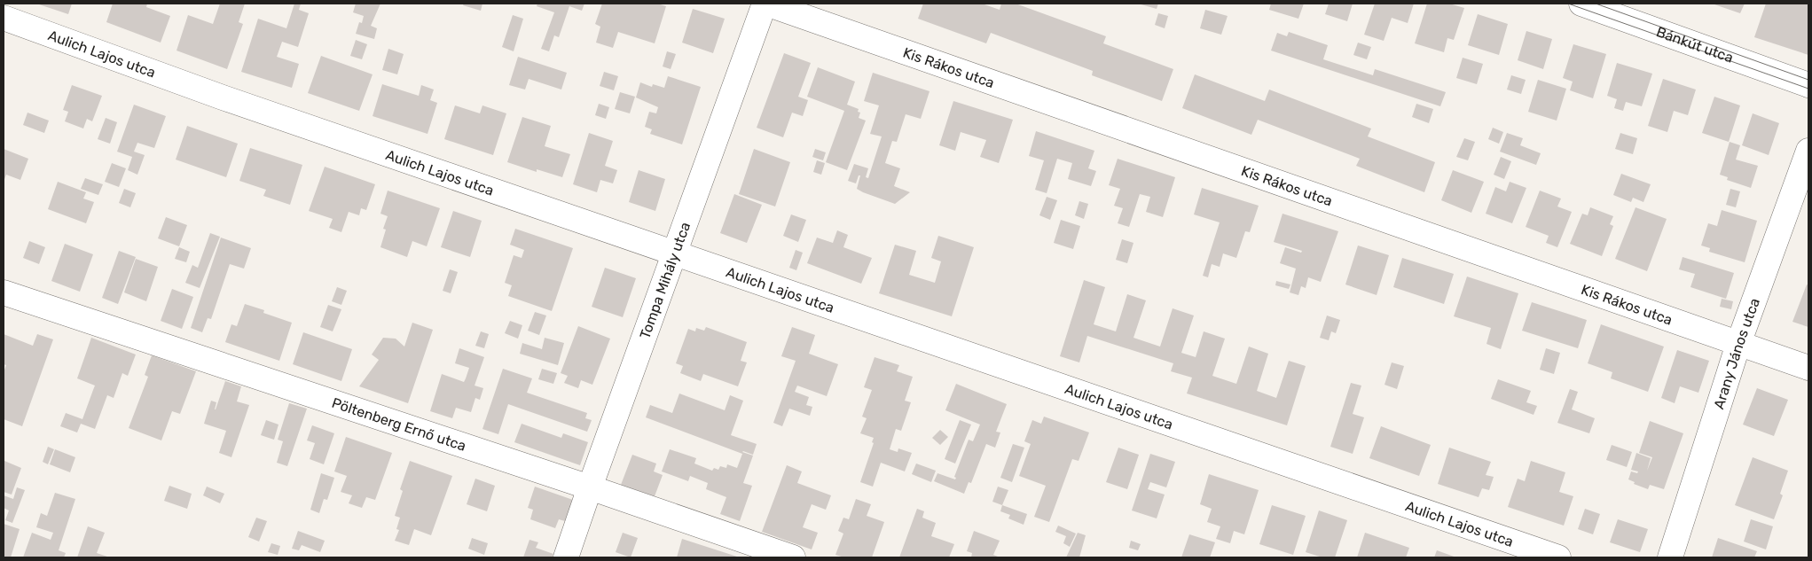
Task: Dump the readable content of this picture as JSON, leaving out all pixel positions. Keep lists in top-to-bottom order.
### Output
{
  "streets": {
    "street": [
      "Bánkút utca",
      "Aulich Lajos utca",
      "Kis Rákos utca",
      "Tompa Mihály utca",
      "Arany János utca",
      "Pöltenberg Ernő utca"
    ]
  },
  "crossings": [
    ["Aulich Lajos utca", "Tompa Mihály utca"],
    ["Kis Rákos utca", "Tompa Mihály utca"],
    ["Kis Rákos utca", "Arany János utca"],
    ["Tompa Mihály utca", "Pöltenberg Ernő utca"]
  ]
}
